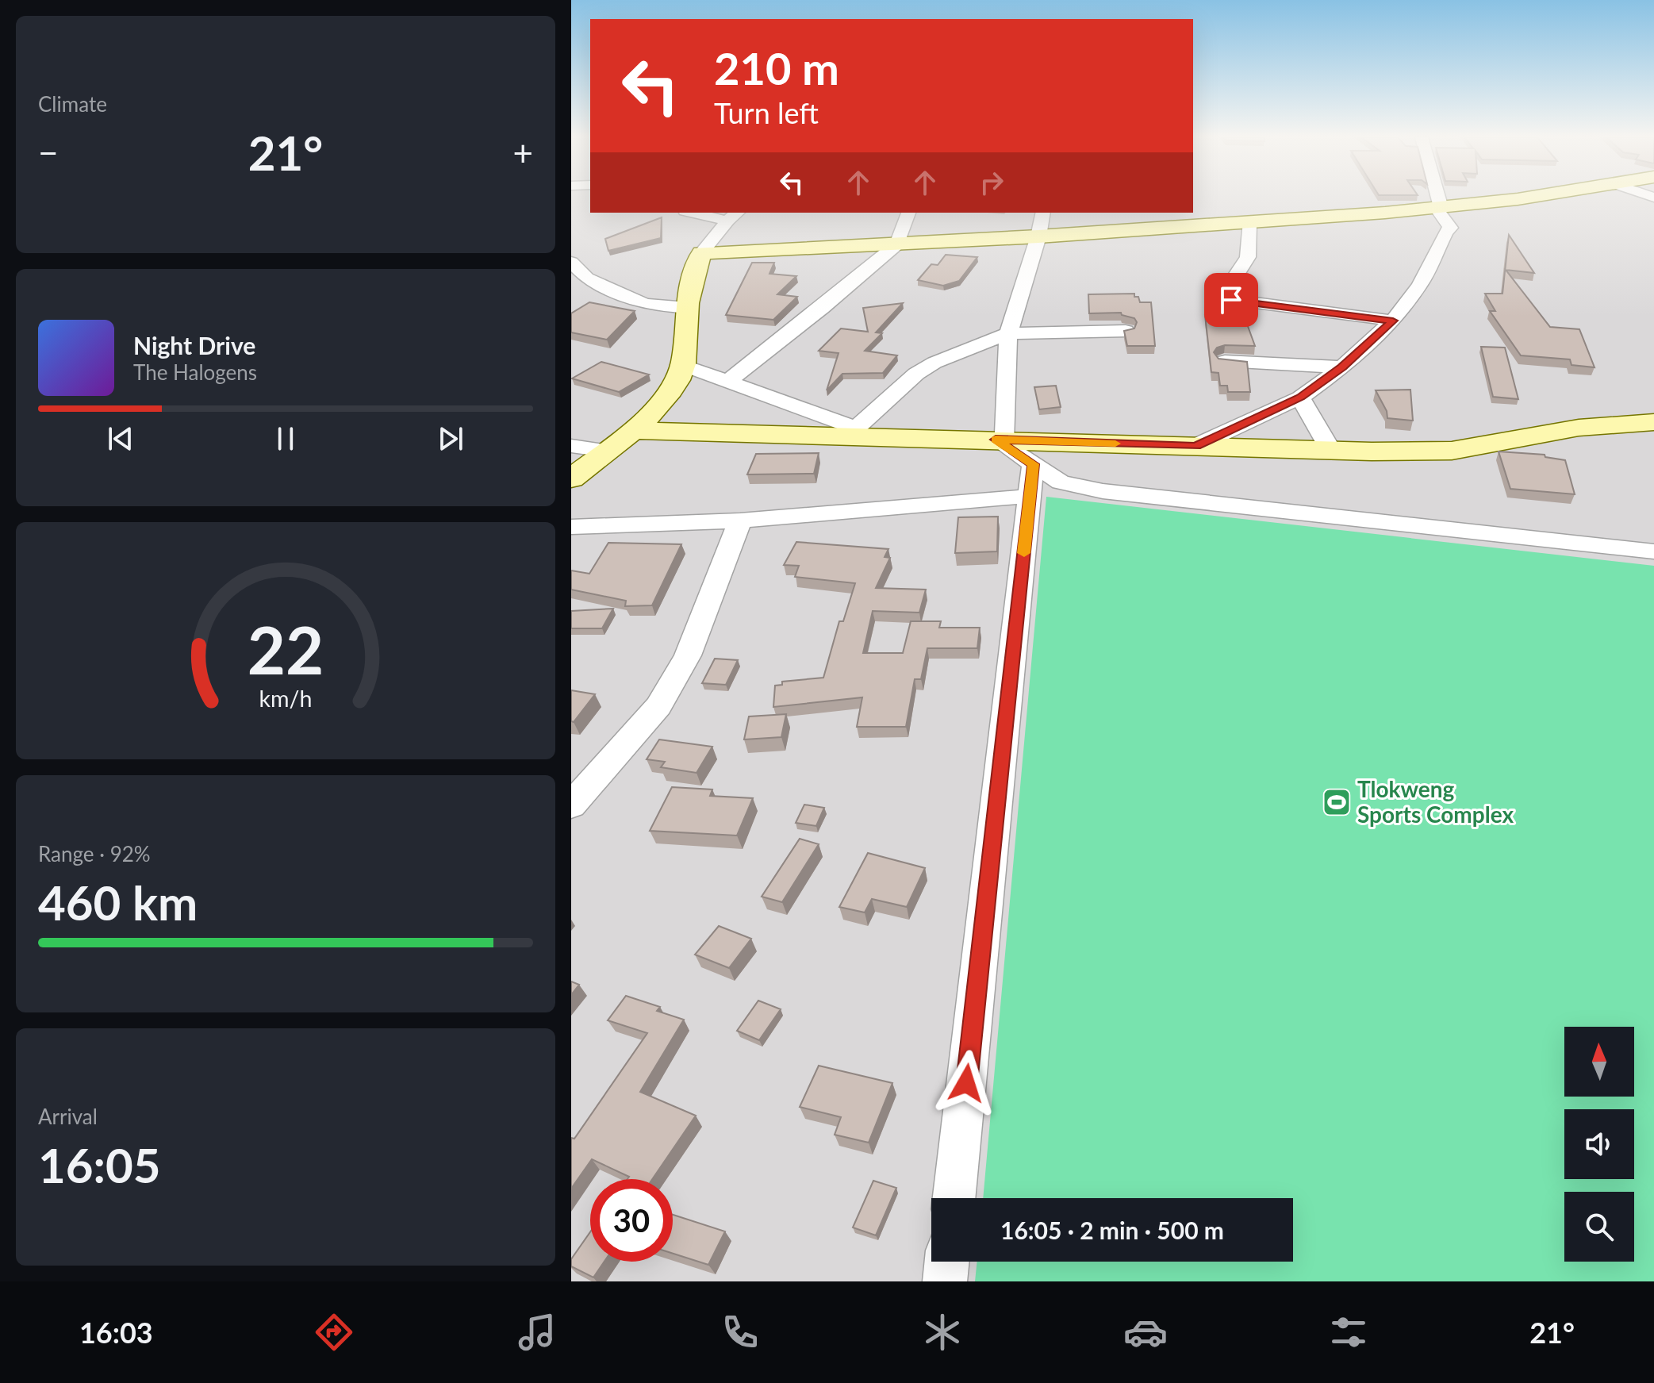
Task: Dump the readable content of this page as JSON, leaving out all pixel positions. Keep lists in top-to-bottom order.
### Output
{
  "places": {
    "sports": ["Tlokweng Sports Complex"]
  },
  "north": "top",
  "page": {
    "tile": [
      "Climate",
      ["Range · 92%", "460 km"],
      ["Arrival", "16:05"]
    ],
    "turn": ["210 m", "Turn left"],
    "heat": ["−", "21°", "+"],
    "song": ["Night Drive", "The Halogens"],
    "limit": "30",
    "trip": "16:05 · 2 min · 500 m",
    "tabs": ["16:03", "21°"],
    "gauge": ["22", "km/h"]
  }
}
